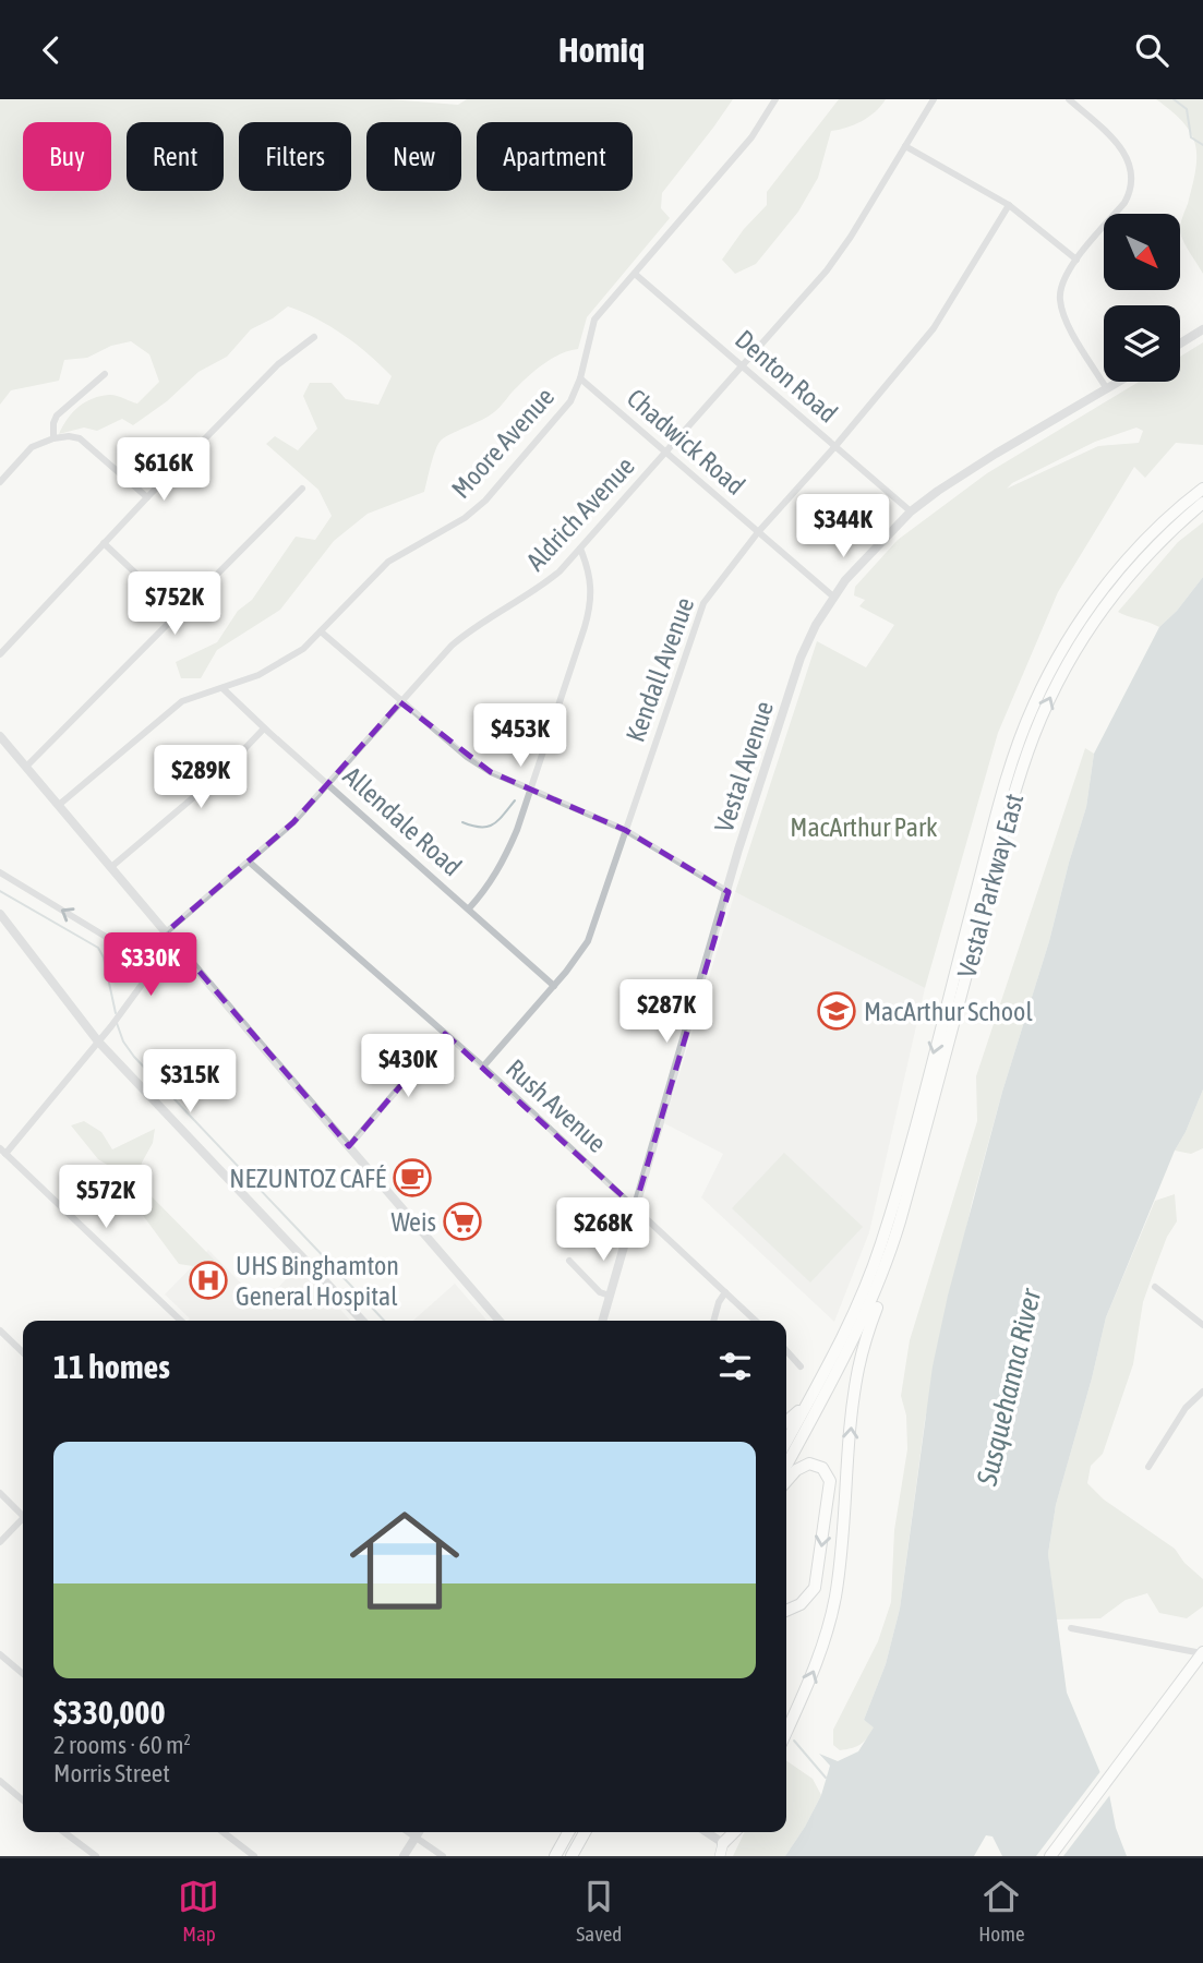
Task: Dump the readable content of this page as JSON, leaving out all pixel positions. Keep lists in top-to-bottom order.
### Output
{
  "streets": {
    "main road": ["Vestal Parkway East"],
    "street": [
      "Denton Road",
      "Chadwick Road",
      "Moore Avenue",
      "Aldrich Avenue",
      "Kendall Avenue",
      "Vestal Avenue",
      "Allendale Road",
      "Rush Avenue"
    ]
  },
  "crossings": [
    ["Denton Road", "Moore Avenue"],
    ["Denton Road", "Aldrich Avenue"],
    ["Denton Road", "Kendall Avenue"],
    ["Denton Road", "Vestal Avenue"],
    ["Chadwick Road", "Moore Avenue"],
    ["Chadwick Road", "Aldrich Avenue"],
    ["Chadwick Road", "Kendall Avenue"],
    ["Chadwick Road", "Vestal Avenue"],
    ["Moore Avenue", "Allendale Road"],
    ["Aldrich Avenue", "Allendale Road"],
    ["Aldrich Avenue", "Rush Avenue"],
    ["Kendall Avenue", "Allendale Road"],
    ["Kendall Avenue", "Rush Avenue"],
    ["Vestal Avenue", "Rush Avenue"]
  ],
  "water": ["Susquehanna River"],
  "parks": ["MacArthur Park"],
  "places": {
    "school or university": ["MacArthur School"],
    "cafe": ["NEZUNTOZ CAFÉ"],
    "supermarket": ["Weis"],
    "hospital": ["UHS Binghamton General Hospital"]
  },
  "north": "bottom right",
  "page": {
    "header": "Homiq",
    "chip": [
      "Buy",
      "Rent",
      "Filters",
      "New",
      "Apartment"
    ],
    "price": [
      "$616K",
      "$344K",
      "$752K",
      "$453K",
      "$289K",
      "$330K",
      "$287K",
      "$430K",
      "$315K",
      "$572K",
      "$268K"
    ],
    "heading": "11 homes",
    "list": [
      {
        "name": "$330,000",
        "note": "2 rooms · 60 m² · Morris Street"
      }
    ],
    "tabs": ["Map", "Saved", "Home"]
  }
}
